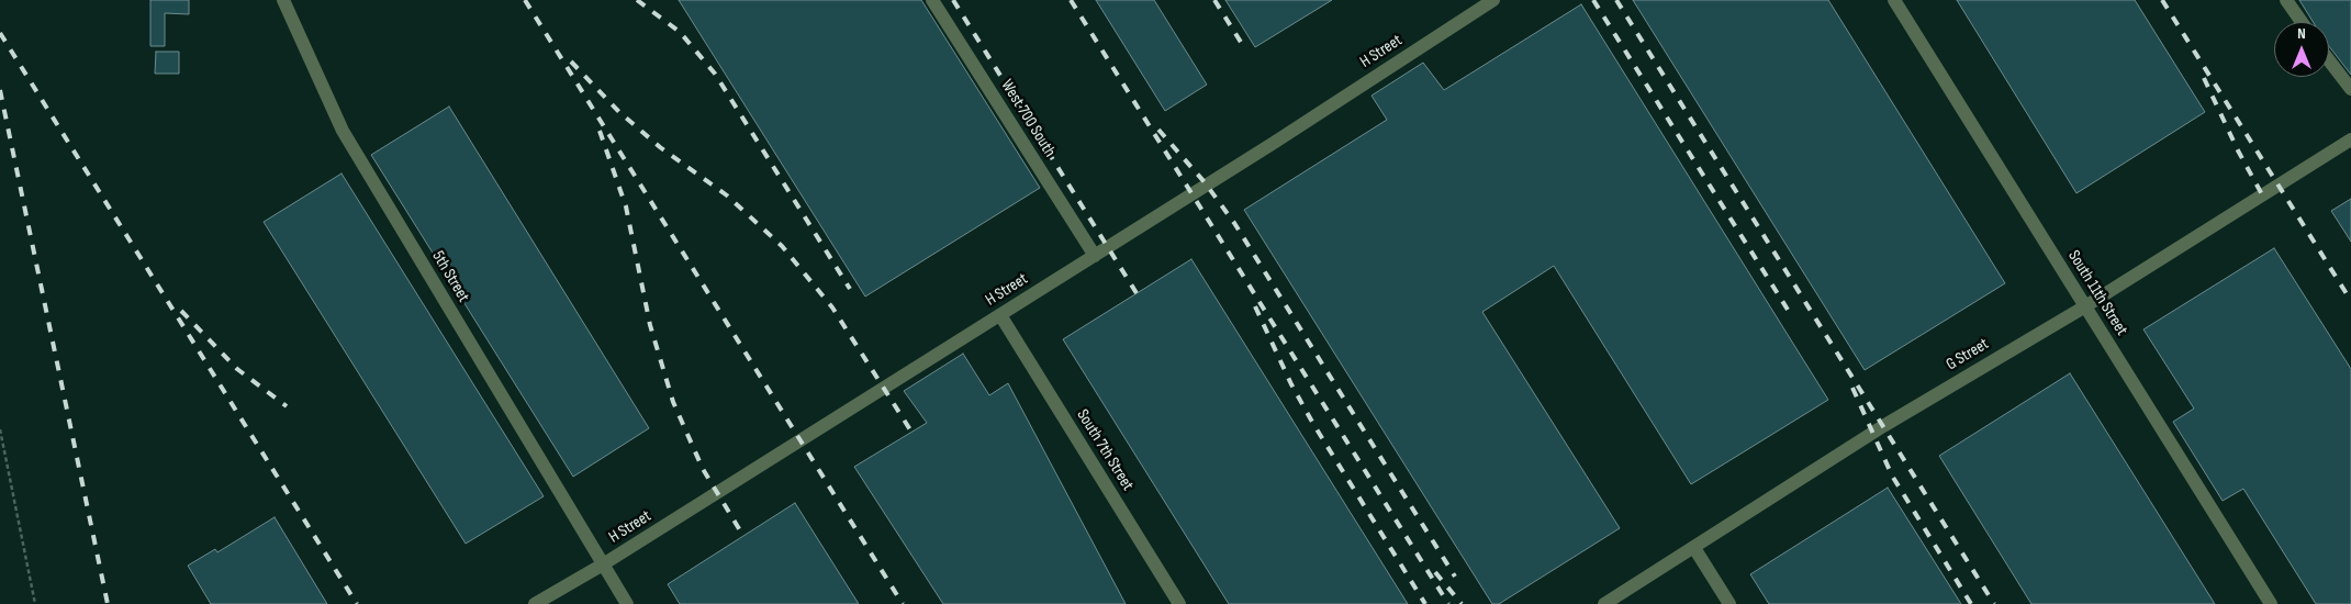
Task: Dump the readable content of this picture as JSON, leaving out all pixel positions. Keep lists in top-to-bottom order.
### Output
{
  "streets": {
    "lane": [
      "H Street",
      "West 700 South",
      "5th Street",
      "South 11th Street",
      "G Street",
      "South 7th Street"
    ]
  },
  "crossings": [
    ["H Street", "West 700 South"],
    ["H Street", "5th Street"],
    ["H Street", "South 7th Street"],
    ["South 11th Street", "G Street"]
  ],
  "north": "top"
}
